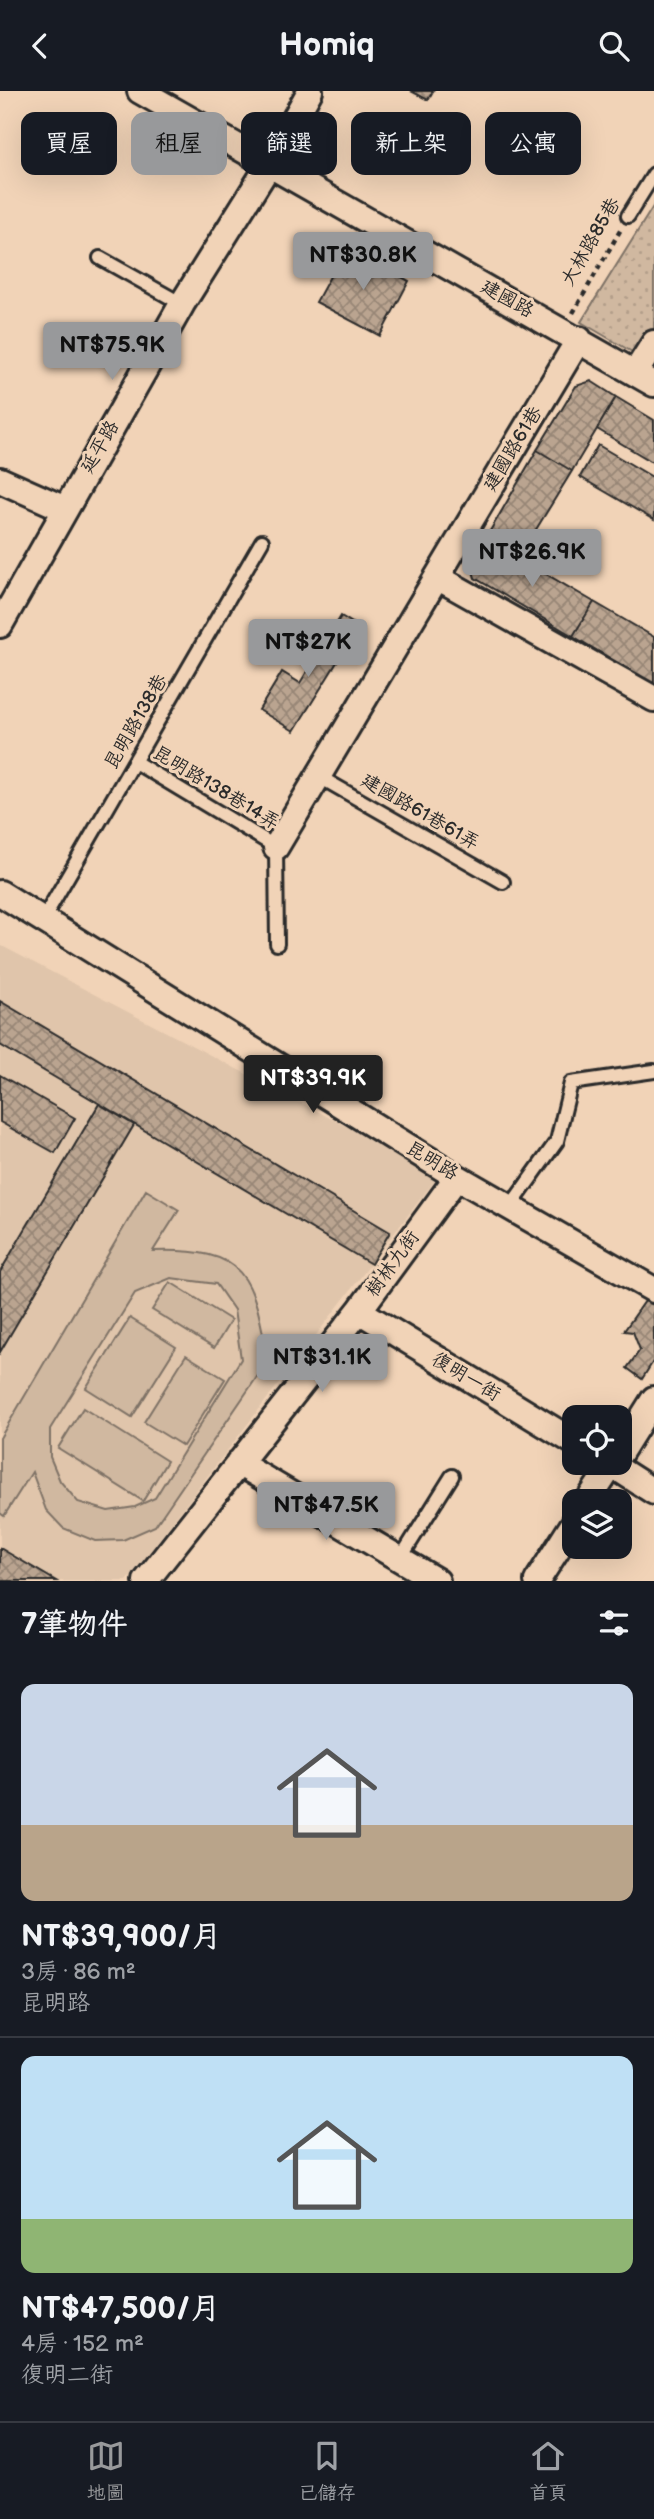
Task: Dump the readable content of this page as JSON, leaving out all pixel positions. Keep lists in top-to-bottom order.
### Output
{
  "streets": {
    "street": [
      "建國路",
      "延平路",
      "建國路61巷",
      "昆明路",
      "樹林九街",
      "復明一街"
    ],
    "lane": [
      "大林路85巷",
      "昆明路138巷",
      "昆明路138巷14弄",
      "建國路61巷61弄"
    ]
  },
  "crossings": [
    ["大林路85巷", "建國路"],
    ["大林路85巷", "建國路61巷"],
    ["建國路", "建國路61巷"],
    ["建國路61巷", "昆明路138巷14弄"],
    ["建國路61巷", "建國路61巷61弄"],
    ["昆明路138巷", "昆明路138巷14弄"],
    ["昆明路138巷", "昆明路"],
    ["昆明路", "樹林九街"],
    ["樹林九街", "復明一街"]
  ],
  "page": {
    "header": "Homiq",
    "chip": [
      "買屋",
      "租屋",
      "篩選",
      "新上架",
      "公寓"
    ],
    "price": [
      "NT$30.8K",
      "NT$75.9K",
      "NT$26.9K",
      "NT$27K",
      "NT$39.9K",
      "NT$31.1K",
      "NT$47.5K"
    ],
    "heading": "7筆物件",
    "list": [
      {
        "name": "NT$39,900/月",
        "note": "3房 · 86 m² · 昆明路"
      },
      {
        "name": "NT$47,500/月",
        "note": "4房 · 152 m² · 復明二街"
      }
    ],
    "tabs": ["地圖", "已儲存", "首頁"]
  }
}
